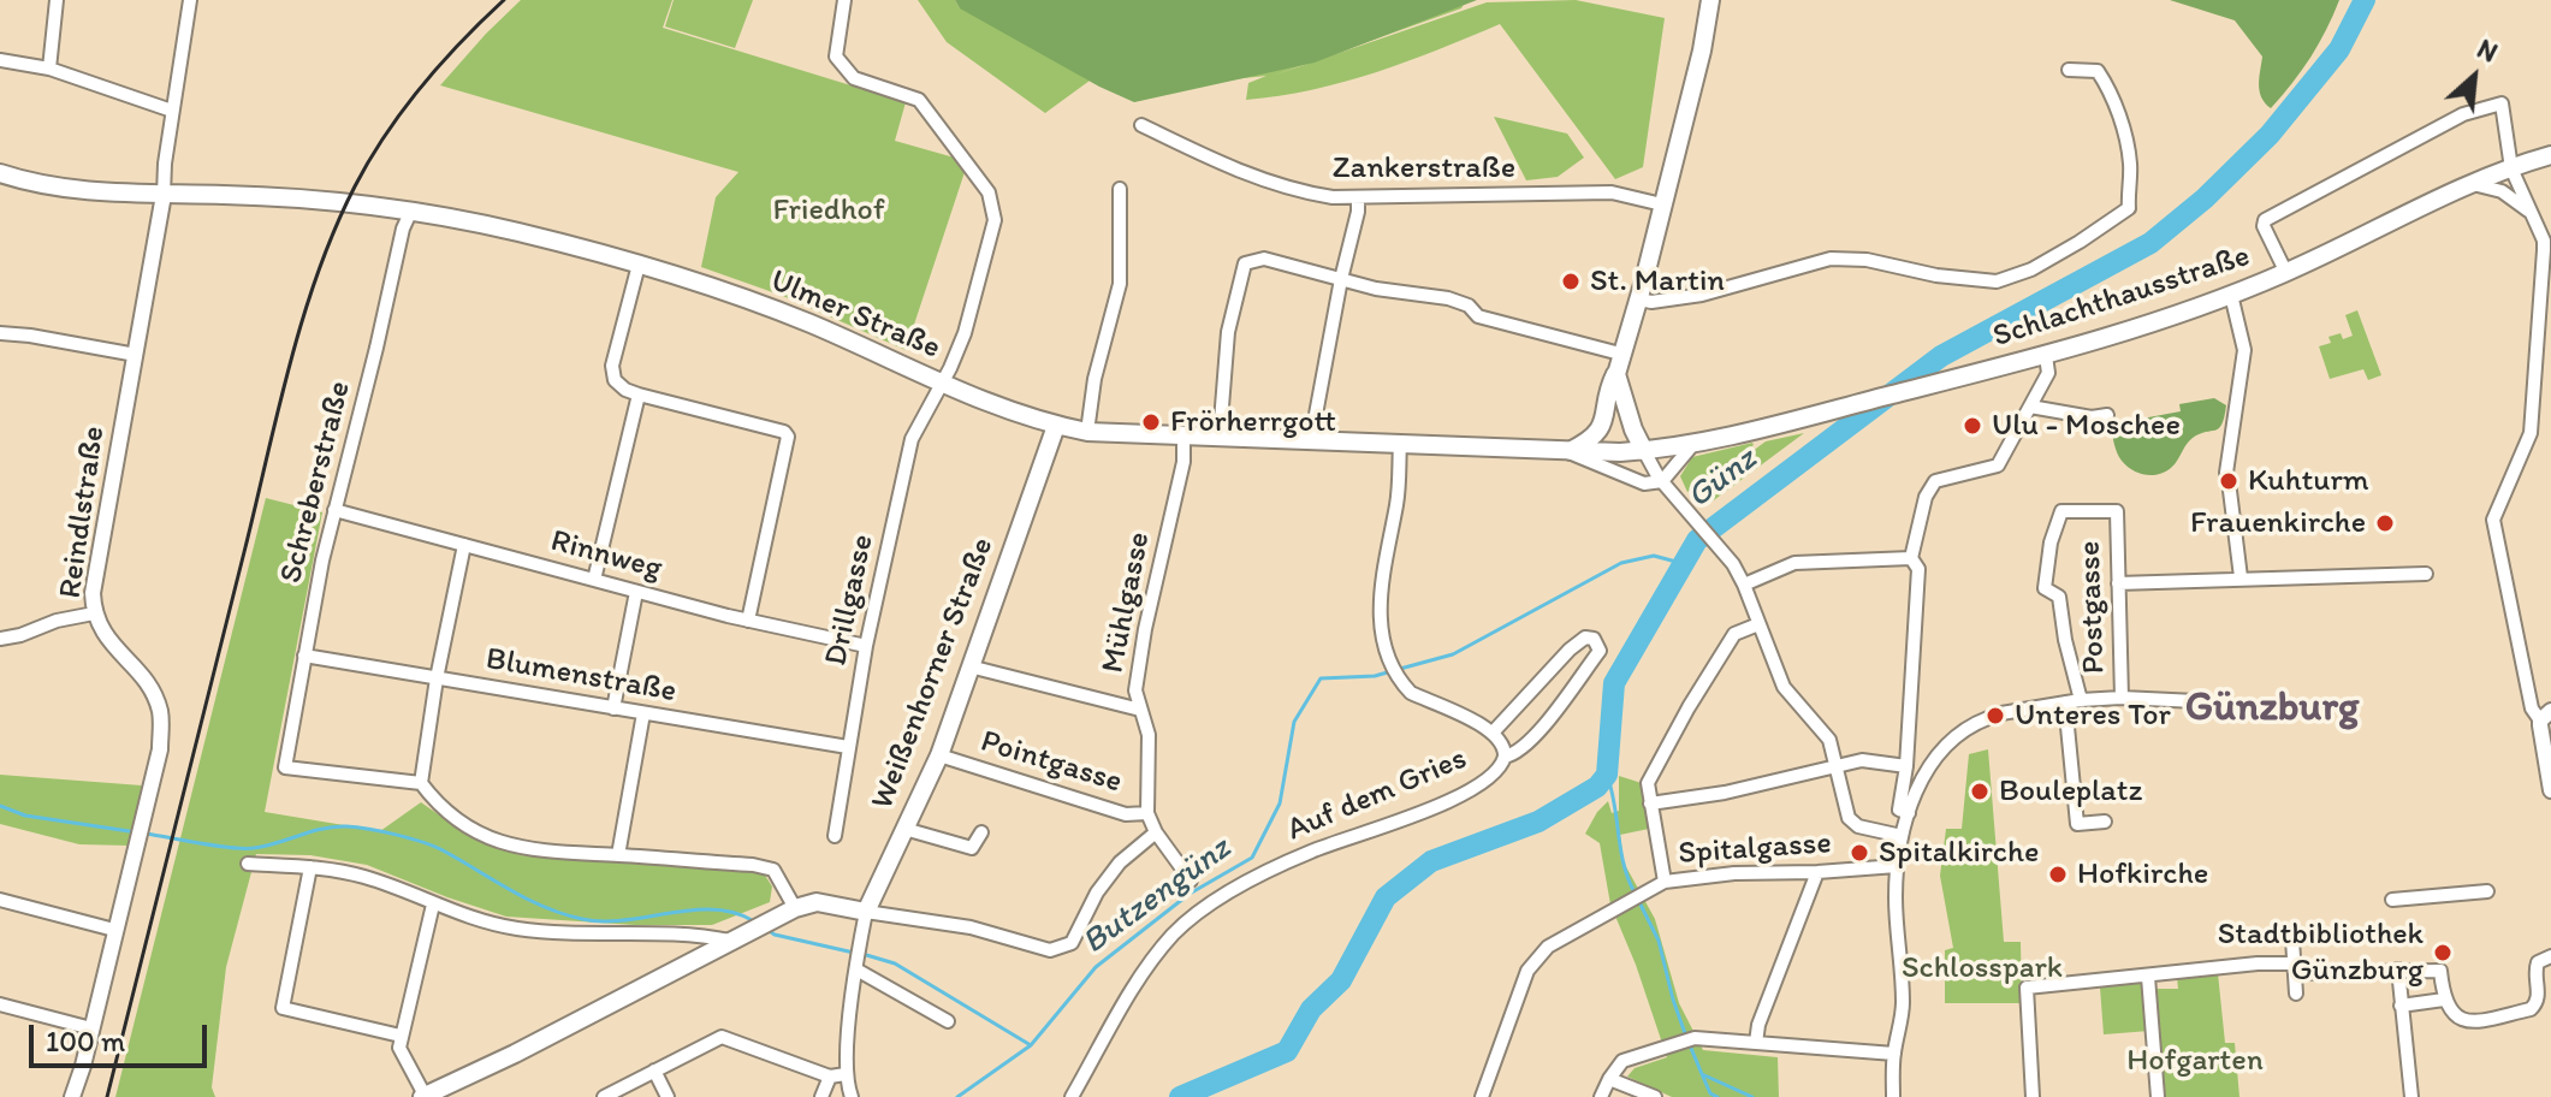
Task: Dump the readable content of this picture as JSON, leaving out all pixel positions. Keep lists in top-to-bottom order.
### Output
{
  "streets": {
    "main road": ["Schlachthausstraße", "Ulmer Straße", "Weißenhorner Straße"],
    "street": [
      "Zankerstraße",
      "Schreberstraße",
      "Reindlstraße",
      "Rinnweg",
      "Drillgasse",
      "Mühlgasse",
      "Postgasse",
      "Blumenstraße",
      "Pointgasse",
      "Auf dem Gries",
      "Spitalgasse"
    ]
  },
  "crossings": [
    ["Schlachthausstraße", "Ulmer Straße"],
    ["Ulmer Straße", "Schreberstraße"],
    ["Ulmer Straße", "Reindlstraße"],
    ["Ulmer Straße", "Drillgasse"],
    ["Ulmer Straße", "Mühlgasse"],
    ["Ulmer Straße", "Weißenhorner Straße"],
    ["Schreberstraße", "Rinnweg"],
    ["Schreberstraße", "Blumenstraße"],
    ["Rinnweg", "Drillgasse"],
    ["Drillgasse", "Blumenstraße"],
    ["Mühlgasse", "Pointgasse"],
    ["Weißenhorner Straße", "Pointgasse"]
  ],
  "districts": ["Günzburg"],
  "water": ["Günz", "Butzengünz"],
  "parks": ["Friedhof", "Schlosspark", "Hofgarten"],
  "places": [
    "St. Martin",
    "Frörherrgott",
    "Ulu - Moschee",
    "Kuhturm",
    "Frauenkirche",
    "Unteres Tor",
    "Bouleplatz",
    "Spitalkirche",
    "Hofkirche",
    "Stadtbibliothek Günzburg"
  ],
  "scale_bar": "100 m",
  "north": "top right"
}
